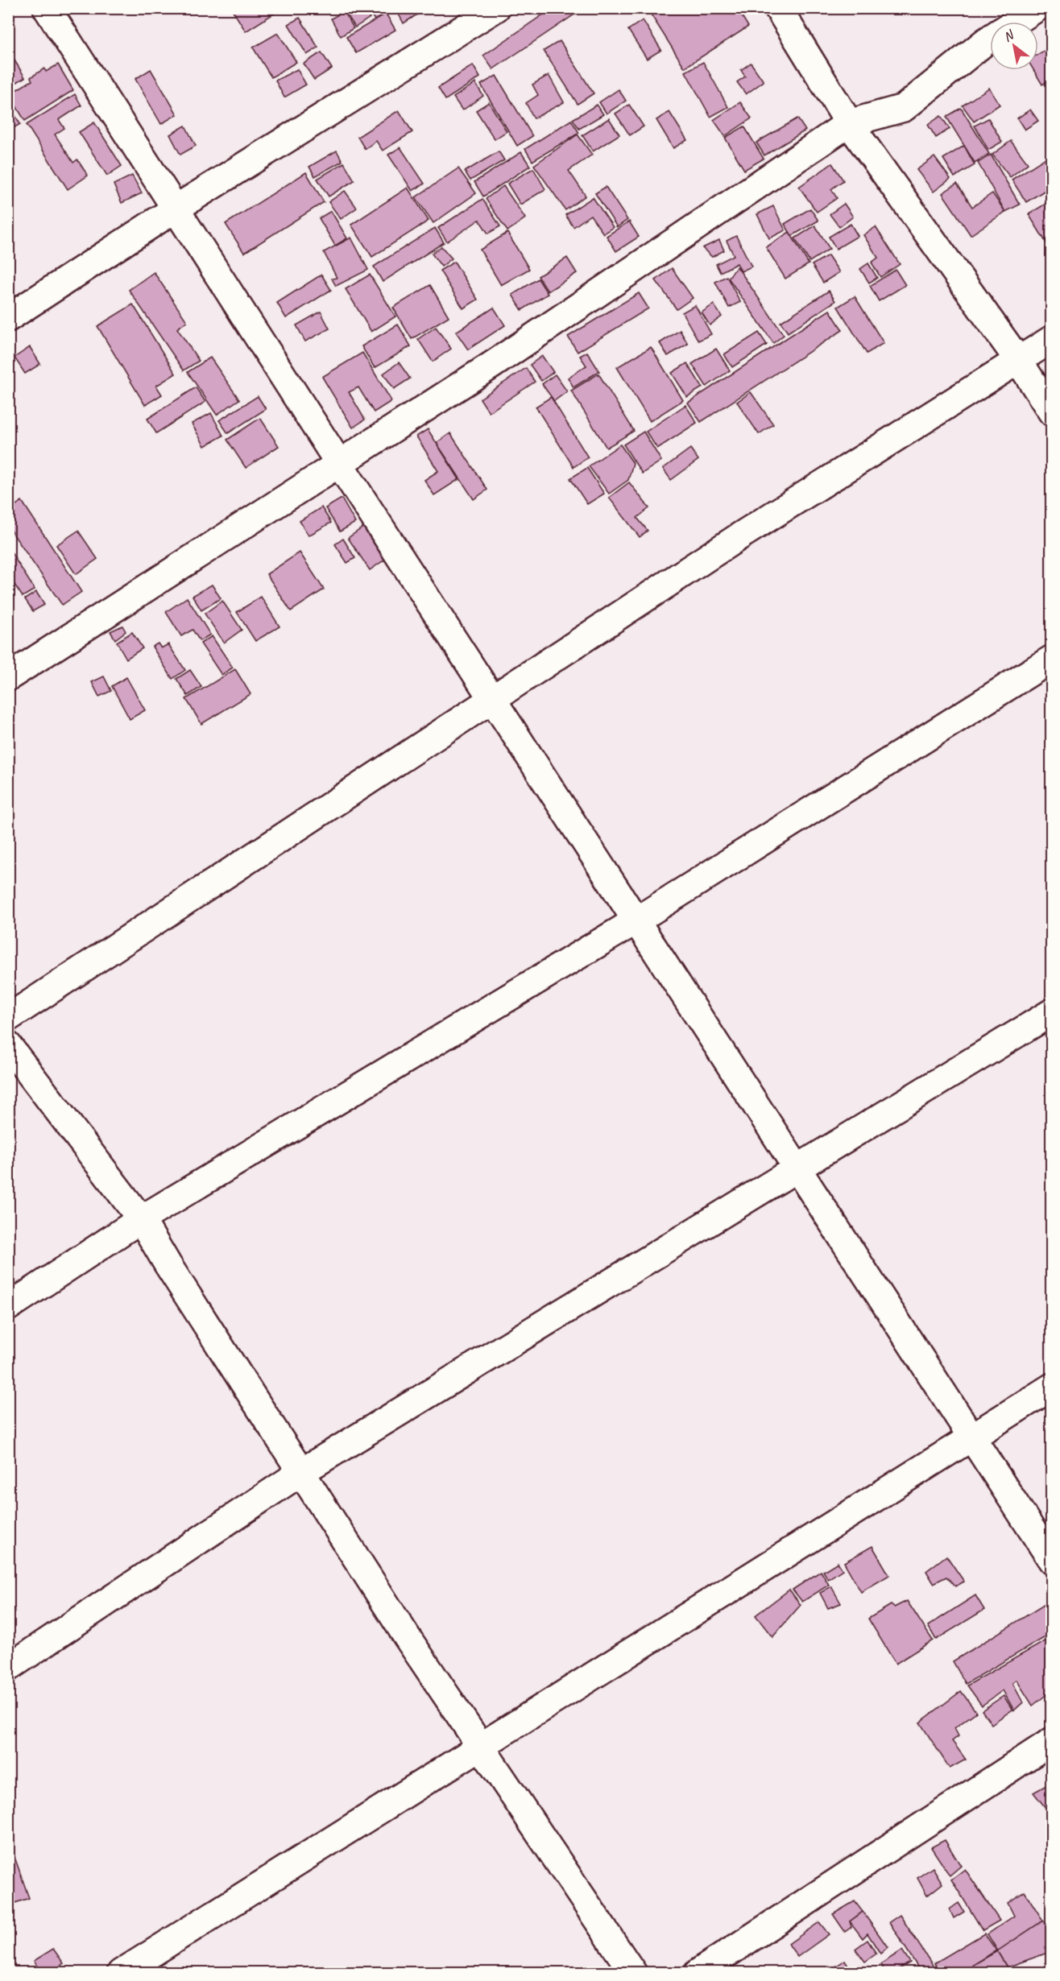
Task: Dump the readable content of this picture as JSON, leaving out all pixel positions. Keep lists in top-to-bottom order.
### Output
{
  "north": "top left"
}
